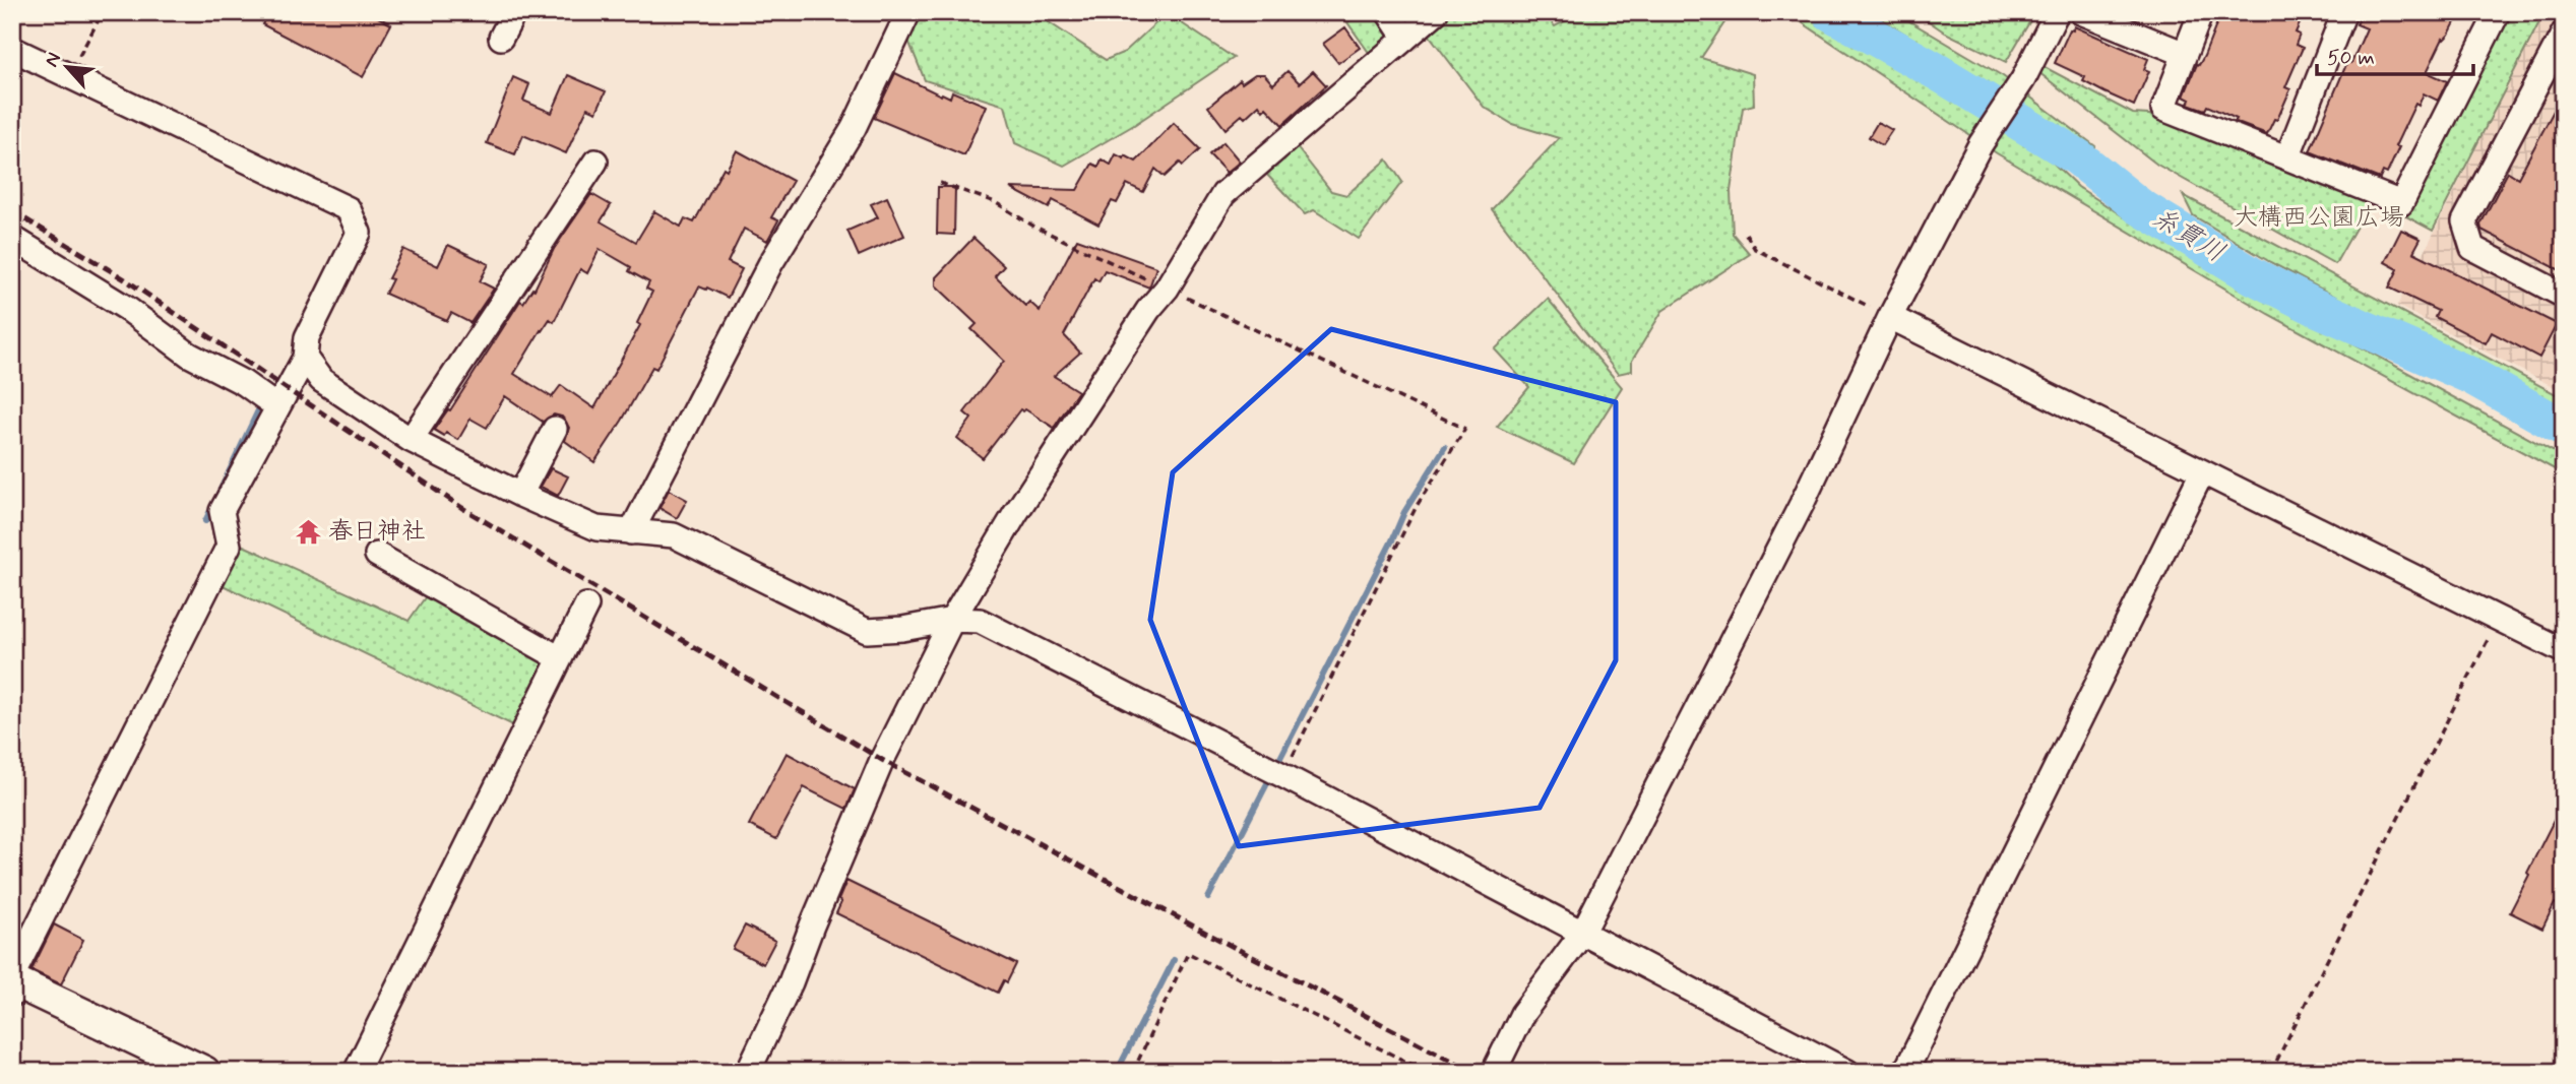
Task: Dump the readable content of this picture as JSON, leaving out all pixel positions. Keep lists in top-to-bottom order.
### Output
{
  "water": ["糸貫川"],
  "parks": ["大構西公園広場"],
  "places": {
    "temple": ["春日神社"]
  },
  "scale_bar": "50 m",
  "north": "top left"
}
